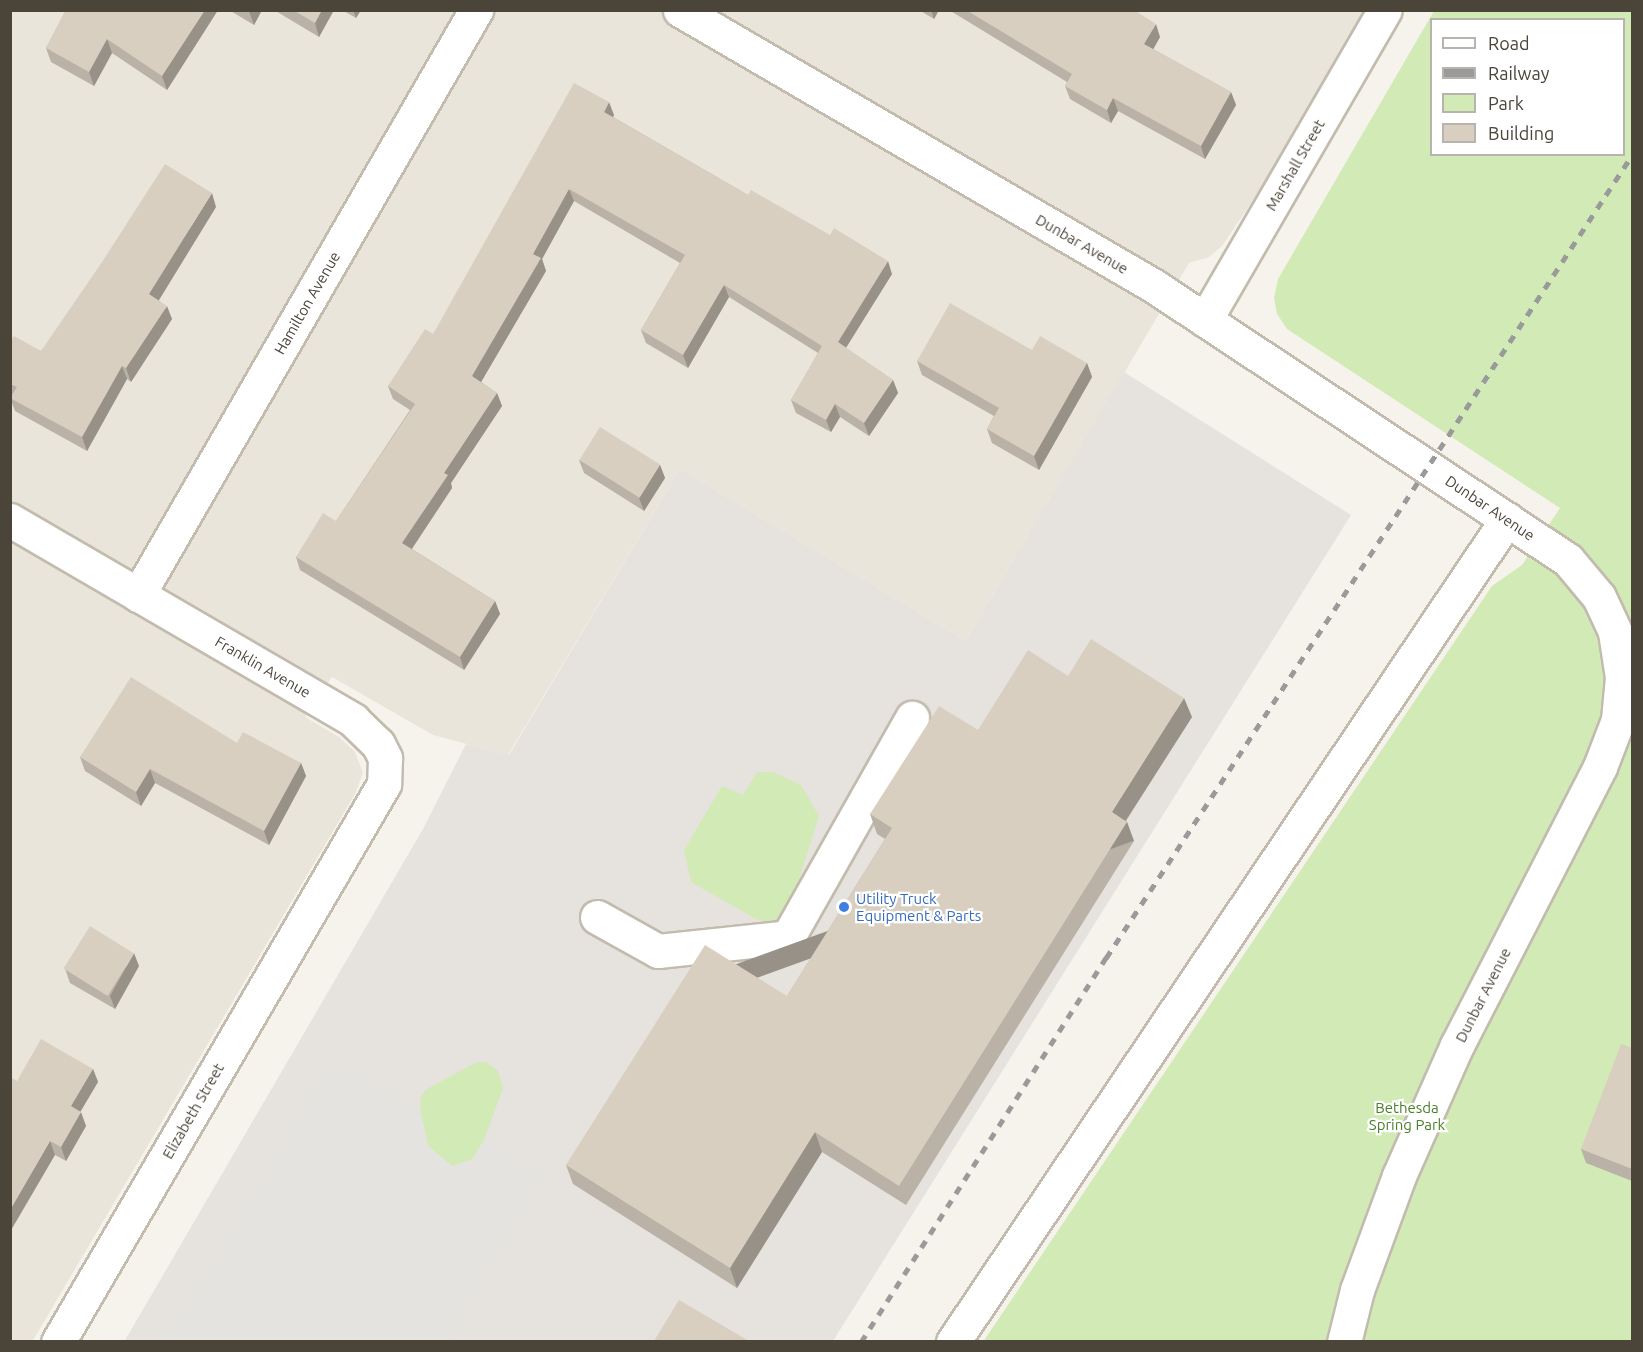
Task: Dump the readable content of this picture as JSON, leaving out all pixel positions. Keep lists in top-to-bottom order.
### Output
{
  "streets": {
    "street": [
      "Marshall Street",
      "Dunbar Avenue",
      "Hamilton Avenue",
      "Franklin Avenue",
      "Elizabeth Street"
    ]
  },
  "crossings": [
    ["Marshall Street", "Dunbar Avenue"],
    ["Hamilton Avenue", "Franklin Avenue"],
    ["Franklin Avenue", "Elizabeth Street"]
  ],
  "parks": ["Bethesda Spring Park"],
  "places": ["Utility Truck Equipment & Parts"],
  "legend": [
    "Road",
    "Railway",
    "Park",
    "Building"
  ]
}
